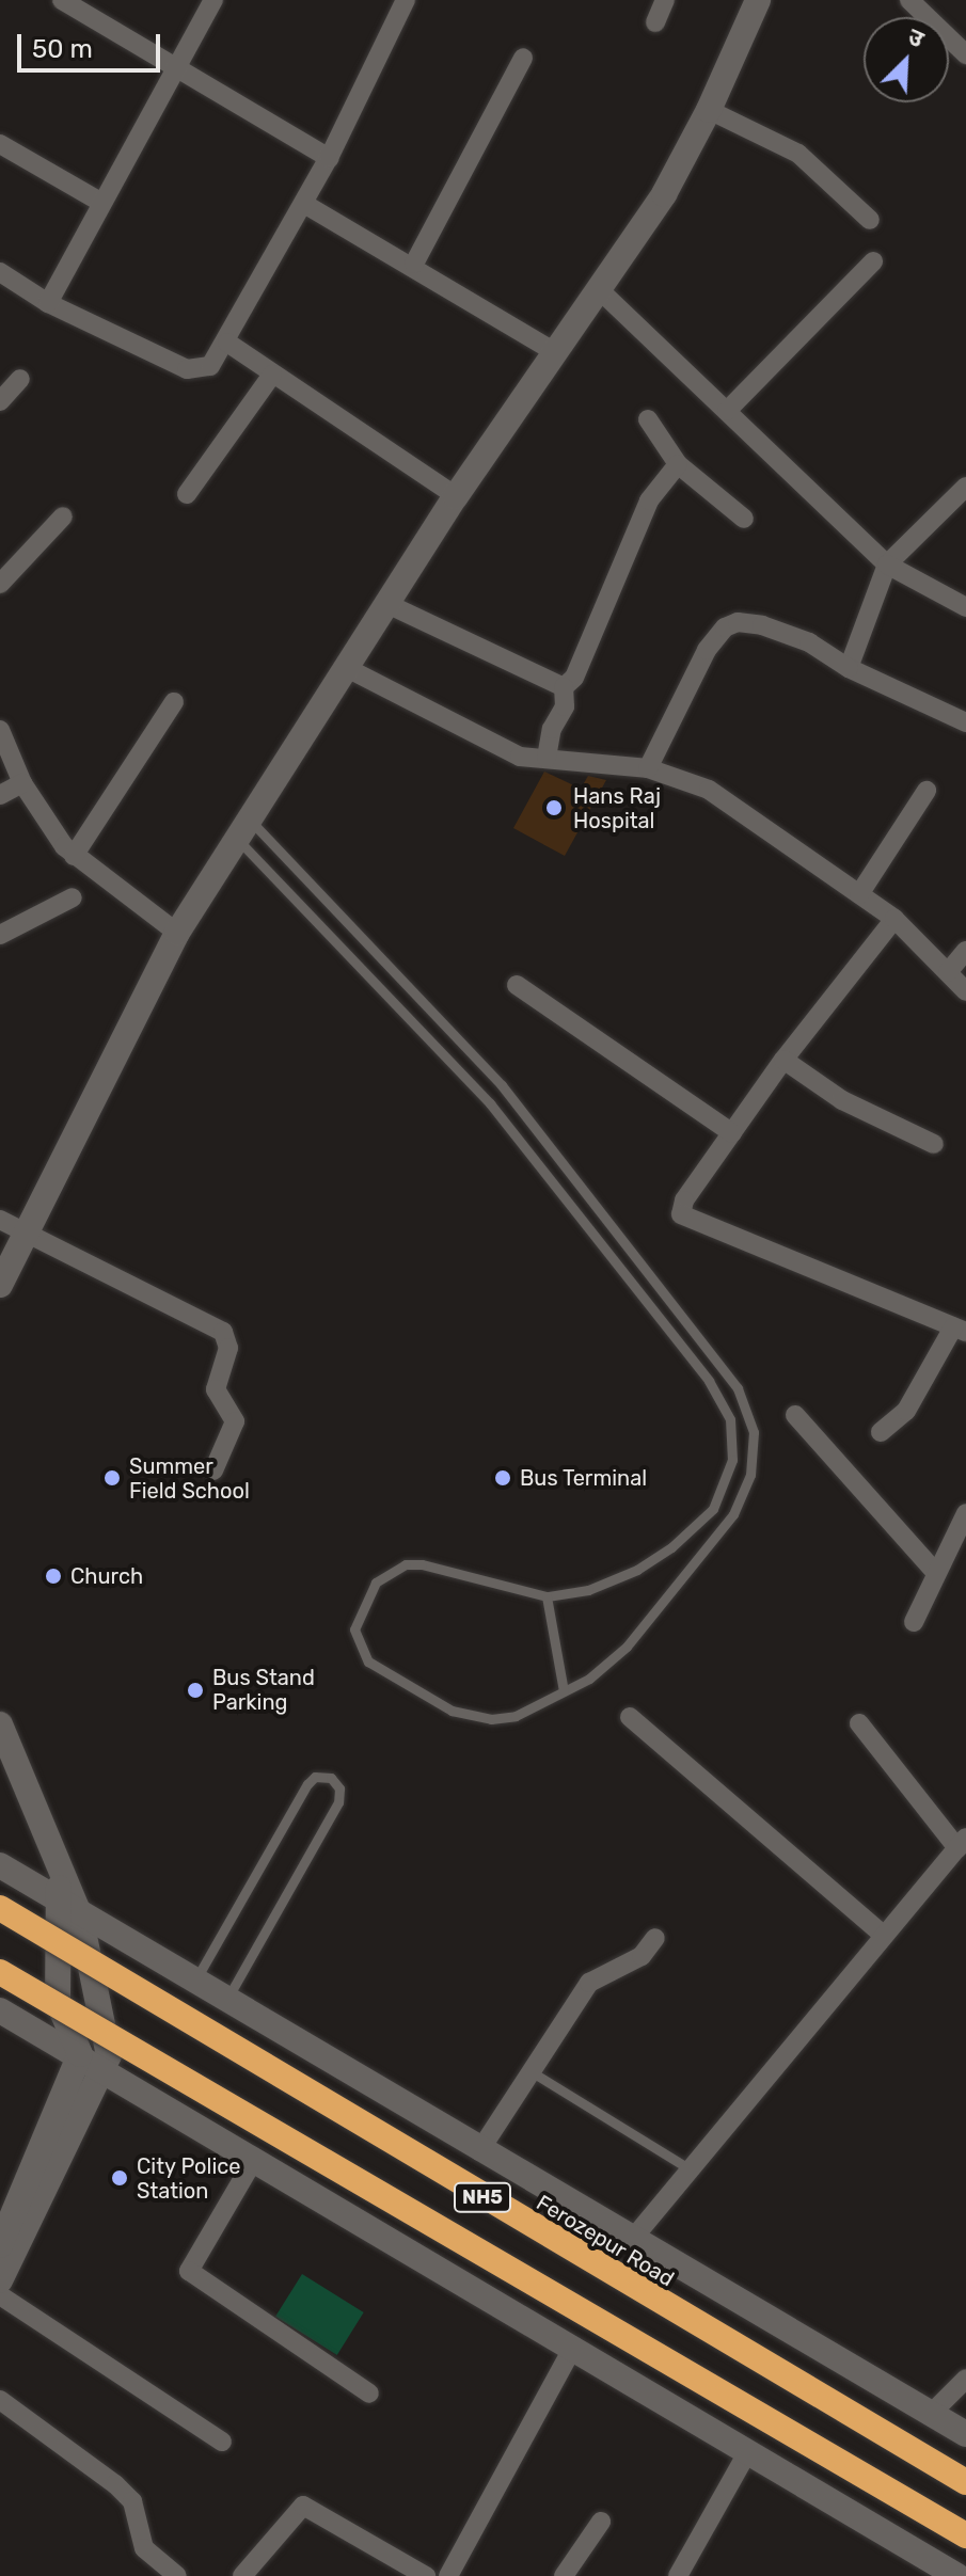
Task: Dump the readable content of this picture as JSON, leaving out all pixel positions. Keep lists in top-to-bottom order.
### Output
{
  "streets": {
    "highway": ["NH5", "Ferozepur Road"]
  },
  "places": [
    "Hans Raj Hospital",
    "Summer Field School",
    "Bus Terminal",
    "Church",
    "Bus Stand Parking",
    "City Police Station"
  ],
  "scale_bar": "50 m",
  "north": "top right"
}
